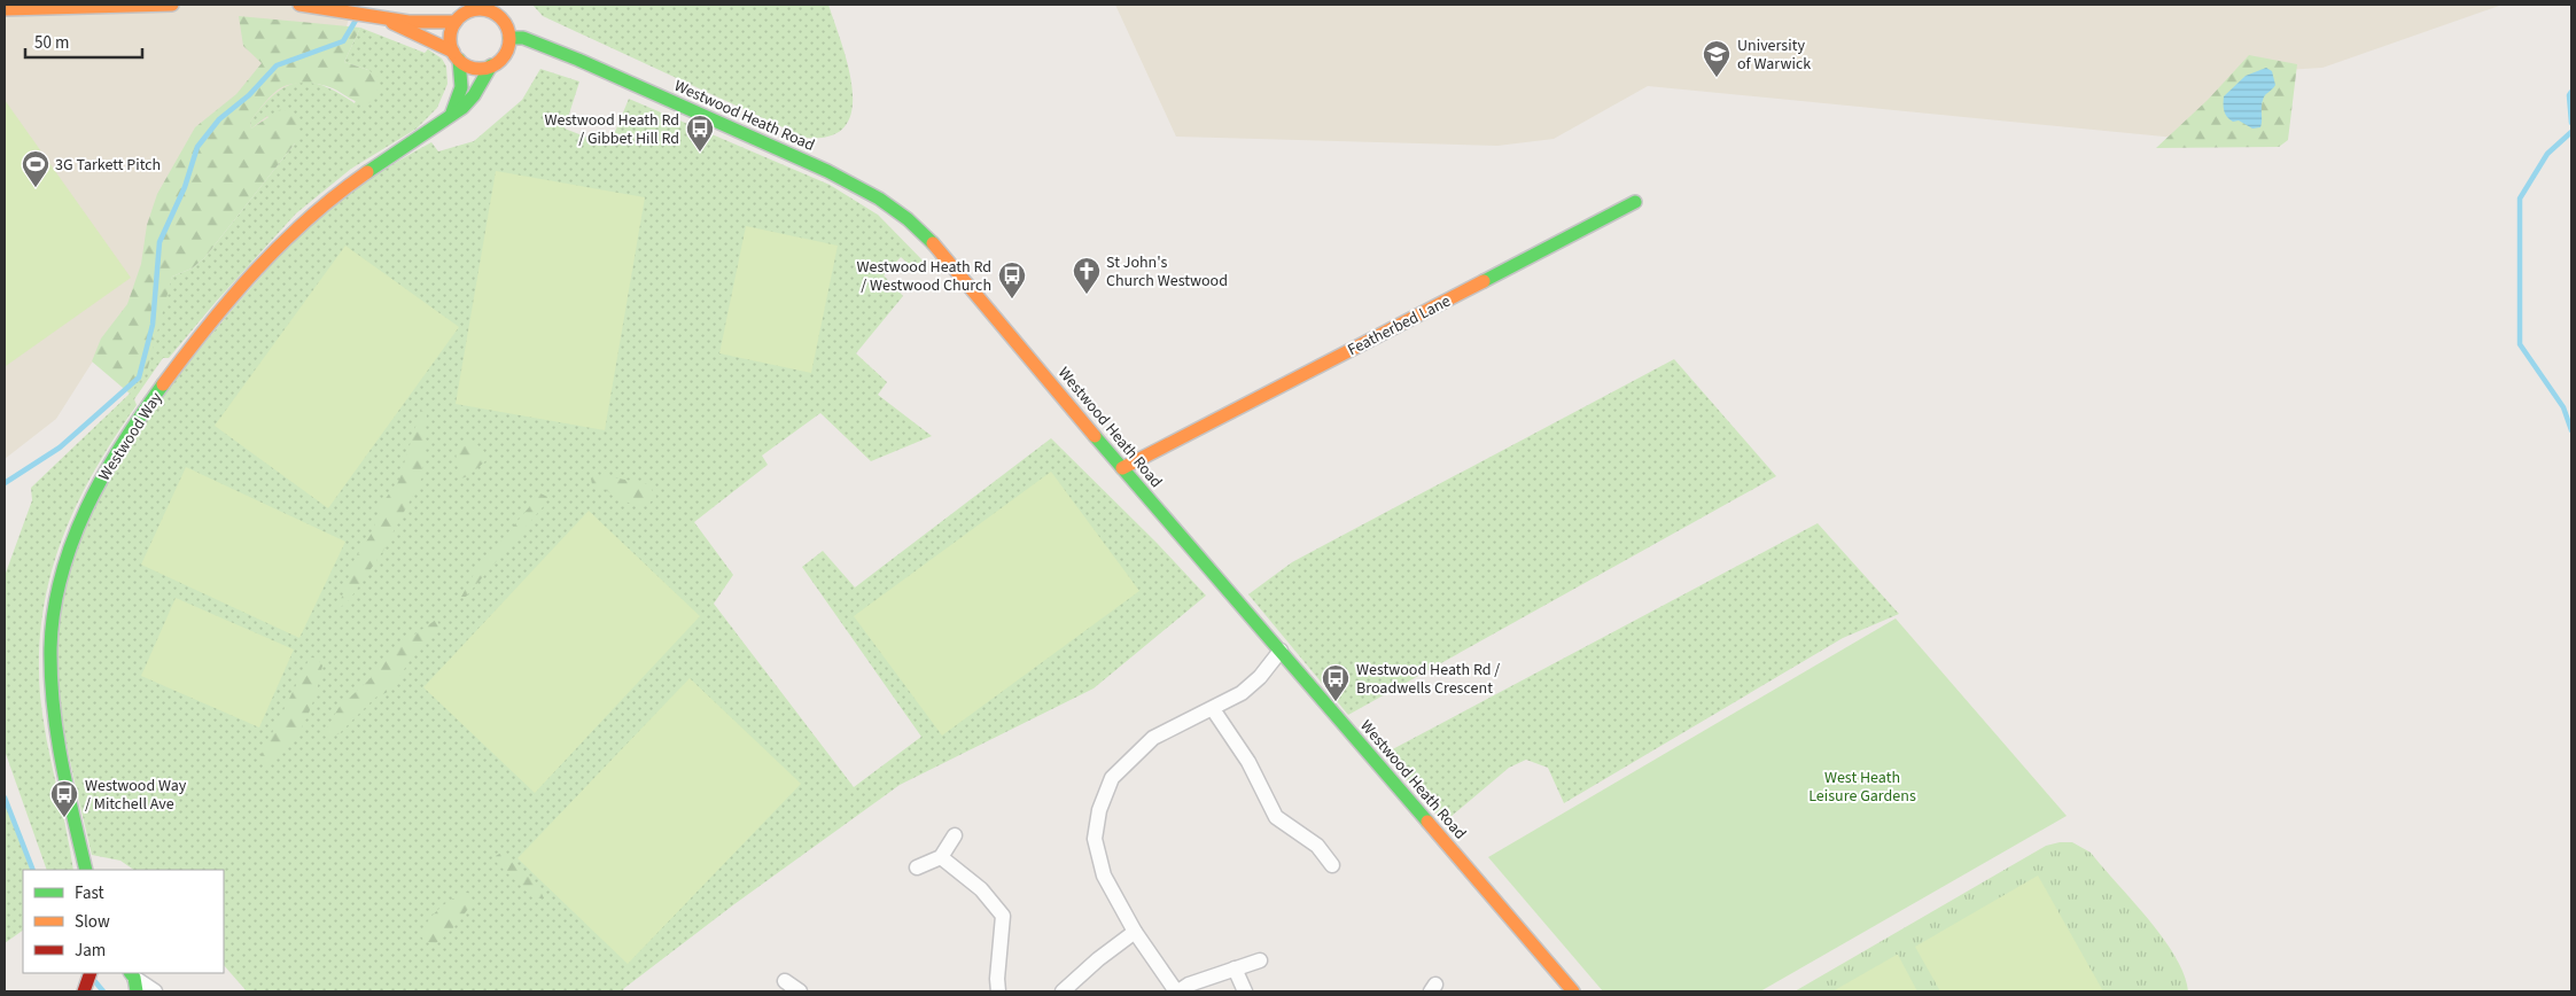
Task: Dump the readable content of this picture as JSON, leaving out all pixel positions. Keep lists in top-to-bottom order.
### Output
{
  "streets": {
    "street": ["Westwood Heath Road", "Featherbed Lane", "Westwood Way"]
  },
  "crossings": [
    ["Westwood Heath Road", "Featherbed Lane"],
    ["Westwood Heath Road", "Westwood Way"]
  ],
  "parks": ["West Heath Leisure Gardens"],
  "places": {
    "school or university": ["University of Warwick"],
    "bus stop": [
      "Westwood Heath Rd / Gibbet Hill Rd",
      "Westwood Heath Rd / Westwood Church",
      "Westwood Heath Rd / Broadwells Crescent",
      "Westwood Way / Mitchell Ave"
    ],
    "sports": ["3G Tarkett Pitch"],
    "church": ["St John's Church Westwood"]
  },
  "legend": ["Fast", "Slow", "Jam"],
  "scale_bar": "50 m"
}
